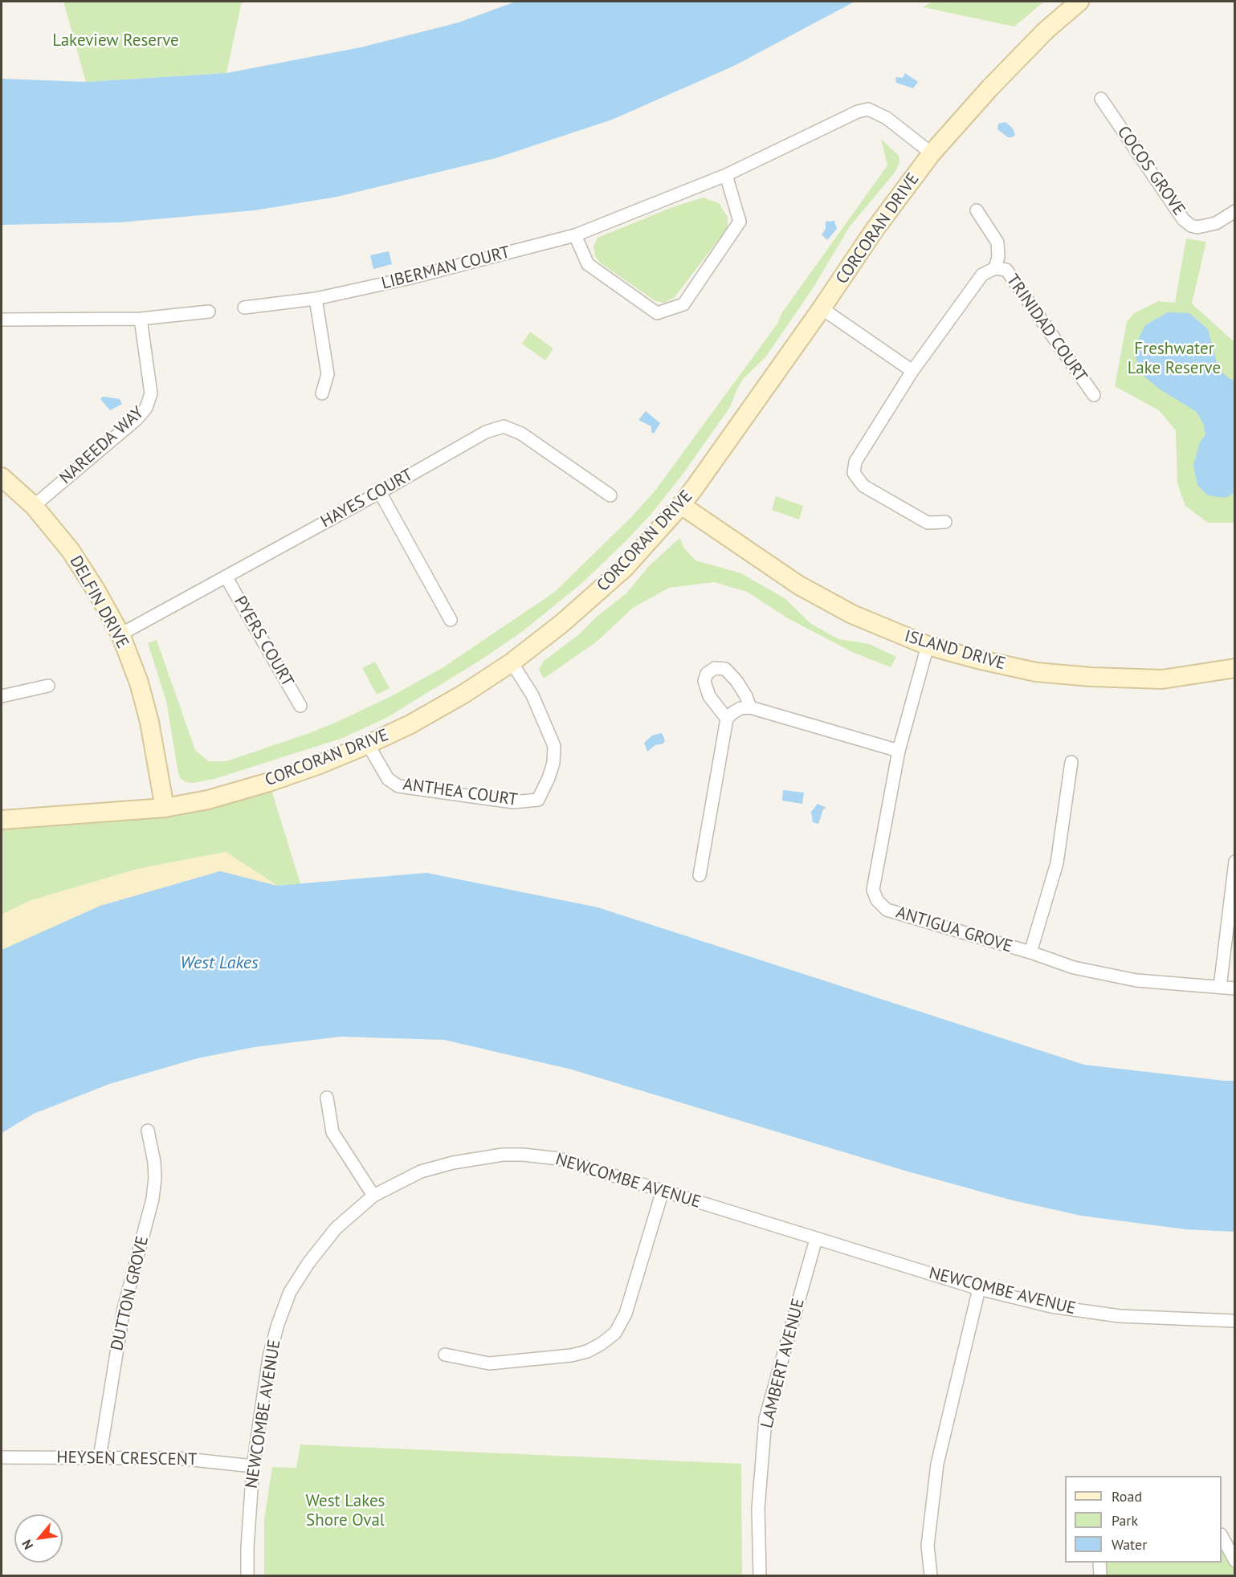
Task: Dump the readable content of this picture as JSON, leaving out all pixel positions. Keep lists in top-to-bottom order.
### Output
{
  "streets": {
    "street": [
      "COCOS GROVE",
      "CORCORAN DRIVE",
      "LIBERMAN COURT",
      "TRINIDAD COURT",
      "NAREEDA WAY",
      "HAYES COURT",
      "DELFIN DRIVE",
      "PYERS COURT",
      "ISLAND DRIVE",
      "ANTHEA COURT",
      "ANTIGUA GROVE",
      "NEWCOMBE AVENUE",
      "DUTTON GROVE",
      "LAMBERT AVENUE",
      "HEYSEN CRESCENT"
    ]
  },
  "crossings": [
    ["CORCORAN DRIVE", "LIBERMAN COURT"],
    ["CORCORAN DRIVE", "DELFIN DRIVE"],
    ["CORCORAN DRIVE", "ISLAND DRIVE"],
    ["CORCORAN DRIVE", "ANTHEA COURT"],
    ["NAREEDA WAY", "DELFIN DRIVE"],
    ["HAYES COURT", "DELFIN DRIVE"],
    ["HAYES COURT", "PYERS COURT"],
    ["ISLAND DRIVE", "ANTIGUA GROVE"],
    ["NEWCOMBE AVENUE", "LAMBERT AVENUE"],
    ["NEWCOMBE AVENUE", "HEYSEN CRESCENT"],
    ["DUTTON GROVE", "HEYSEN CRESCENT"]
  ],
  "water": ["West Lakes"],
  "parks": ["Lakeview Reserve", "Freshwater Lake Reserve", "West Lakes Shore Oval"],
  "legend": ["Road", "Park", "Water"],
  "north": "bottom left"
}
